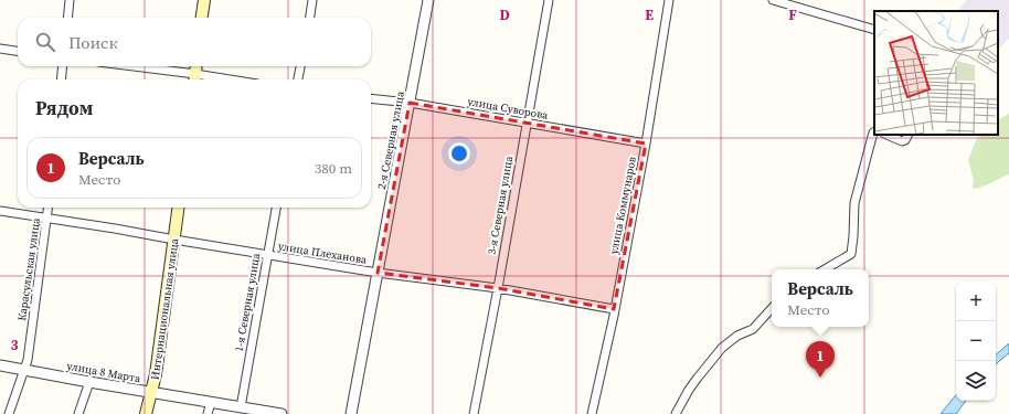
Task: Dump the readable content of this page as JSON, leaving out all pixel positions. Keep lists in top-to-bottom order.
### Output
{
  "streets": {
    "main road": ["Интернациональная улица"],
    "street": [
      "улица Суворова",
      "2-я Северная улица",
      "3-я Северная улица",
      "улица Коммунаров",
      "улица Плеханова",
      "Карасульская улица",
      "1-я Северная улица",
      "улица 8 Марта"
    ]
  },
  "crossings": [
    ["улица Суворова", "2-я Северная улица"],
    ["улица Суворова", "3-я Северная улица"],
    ["улица Суворова", "улица Коммунаров"],
    ["2-я Северная улица", "улица Плеханова"],
    ["3-я Северная улица", "улица Плеханова"],
    ["улица Коммунаров", "улица Плеханова"],
    ["улица Плеханова", "Карасульская улица"],
    ["улица Плеханова", "1-я Северная улица"],
    ["улица Плеханова", "Интернациональная улица"],
    ["Карасульская улица", "улица 8 Марта"],
    ["1-я Северная улица", "улица 8 Марта"],
    ["Интернациональная улица", "улица 8 Марта"]
  ],
  "page": {
    "search": "Поиск",
    "heading": "Рядом",
    "list": [
      {
        "mark": "1",
        "name": "Версаль",
        "note": "Место",
        "value": "380 m"
      }
    ],
    "popup": ["Версаль", "Место"],
    "map_buttons": ["+", "−"],
    "pins": "1"
  },
  "grid": {
    "columns": ["D", "E", "F"],
    "rows": ["3"]
  }
}
